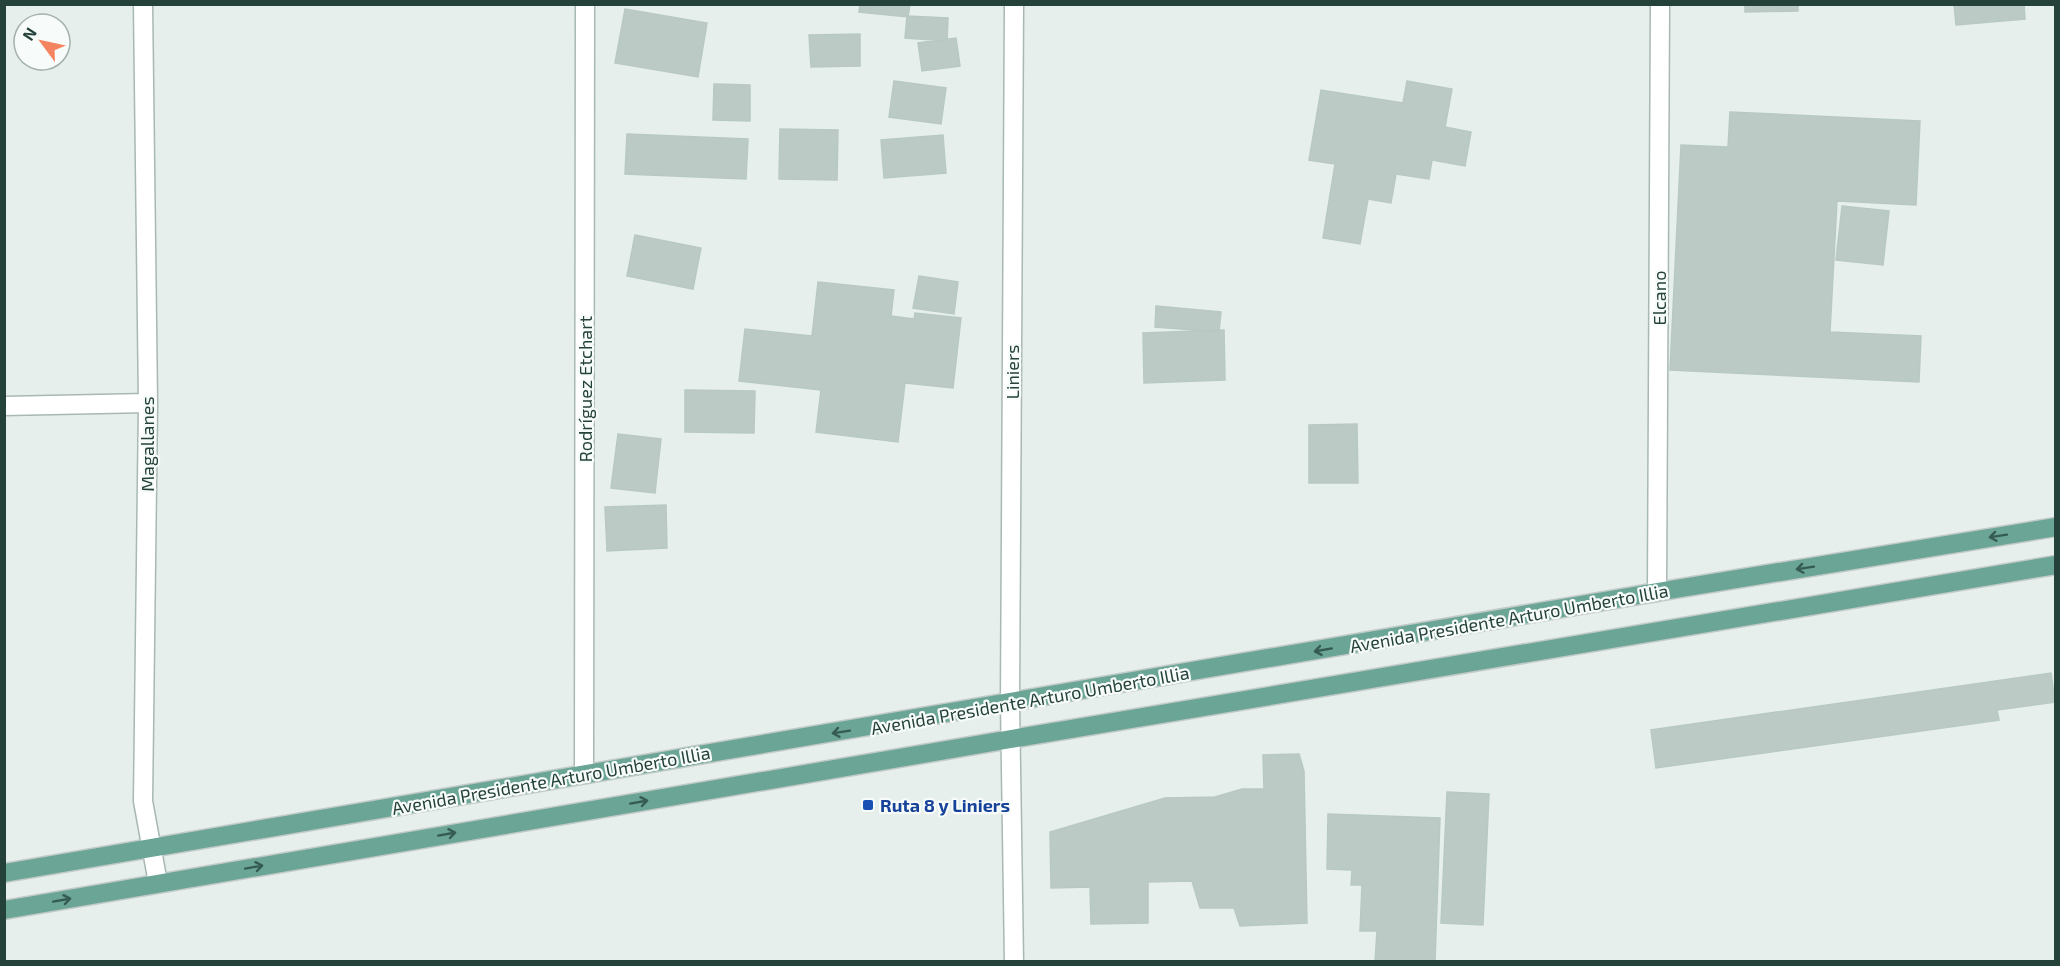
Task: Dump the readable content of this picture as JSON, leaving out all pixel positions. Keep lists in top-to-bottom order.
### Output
{
  "streets": {
    "main road": ["Avenida Presidente Arturo Umberto Illia"],
    "street": [
      "Elcano",
      "Liniers",
      "Rodríguez Etchart",
      "Magallanes"
    ]
  },
  "crossings": [
    ["Elcano", "Avenida Presidente Arturo Umberto Illia"],
    ["Liniers", "Avenida Presidente Arturo Umberto Illia"],
    ["Rodríguez Etchart", "Avenida Presidente Arturo Umberto Illia"],
    ["Magallanes", "Avenida Presidente Arturo Umberto Illia"]
  ],
  "places": {
    "transit": ["Ruta 8 y Liniers"]
  },
  "north": "top left"
}
